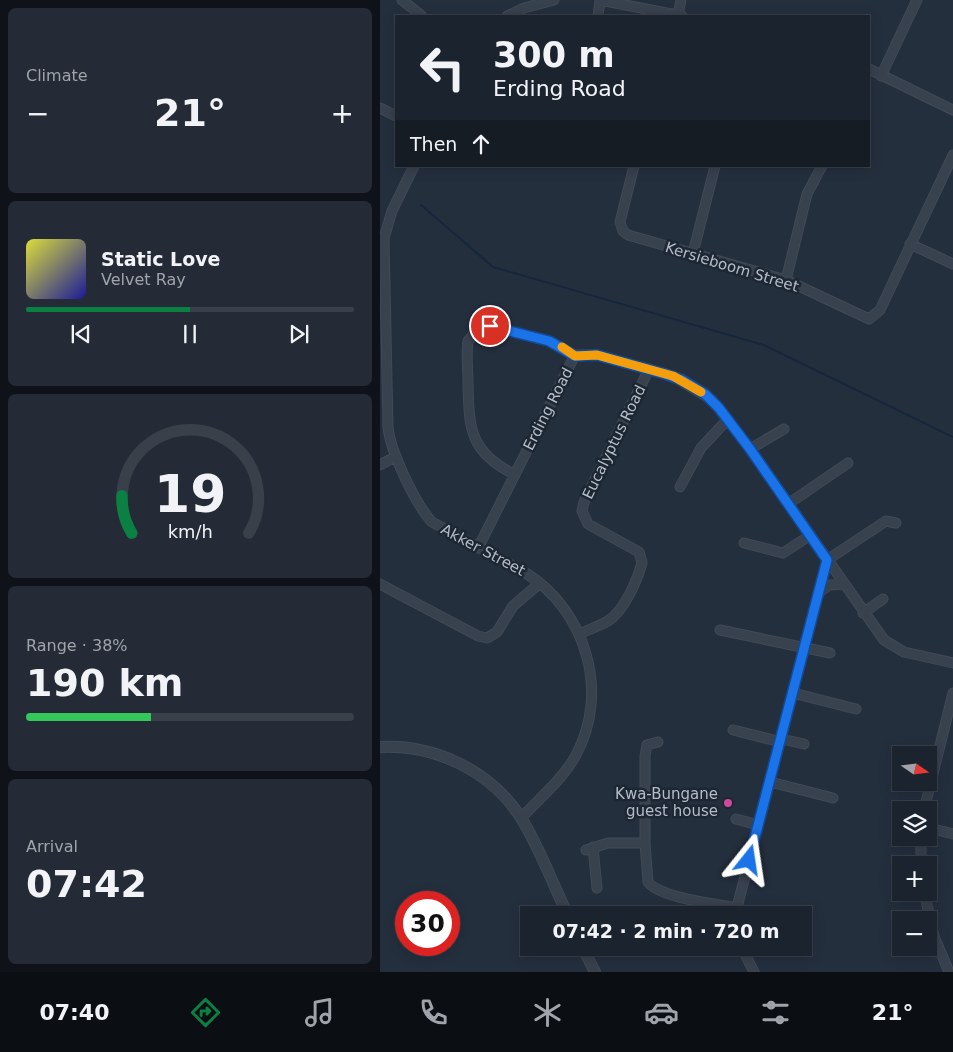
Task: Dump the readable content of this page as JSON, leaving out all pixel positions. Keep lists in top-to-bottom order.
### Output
{
  "streets": {
    "street": [
      "Kersieboom Street",
      "Erding Road",
      "Eucalyptus Road",
      "Akker Street"
    ]
  },
  "crossings": [
    ["Erding Road", "Eucalyptus Road"],
    ["Erding Road", "Akker Street"],
    ["Eucalyptus Road", "Akker Street"]
  ],
  "places": ["Kwa-Bungane guest house"],
  "north": "right",
  "page": {
    "tile": [
      "Climate",
      ["Range · 38%", "190 km"],
      ["Arrival", "07:42"]
    ],
    "turn": ["300 m", "Erding Road"],
    "heat": ["−", "21°", "+"],
    "then": "Then",
    "song": ["Static Love", "Velvet Ray"],
    "map_buttons": ["+", "−"],
    "limit": "30",
    "trip": "07:42 · 2 min · 720 m",
    "tabs": ["07:40", "21°"],
    "gauge": ["19", "km/h"]
  }
}
